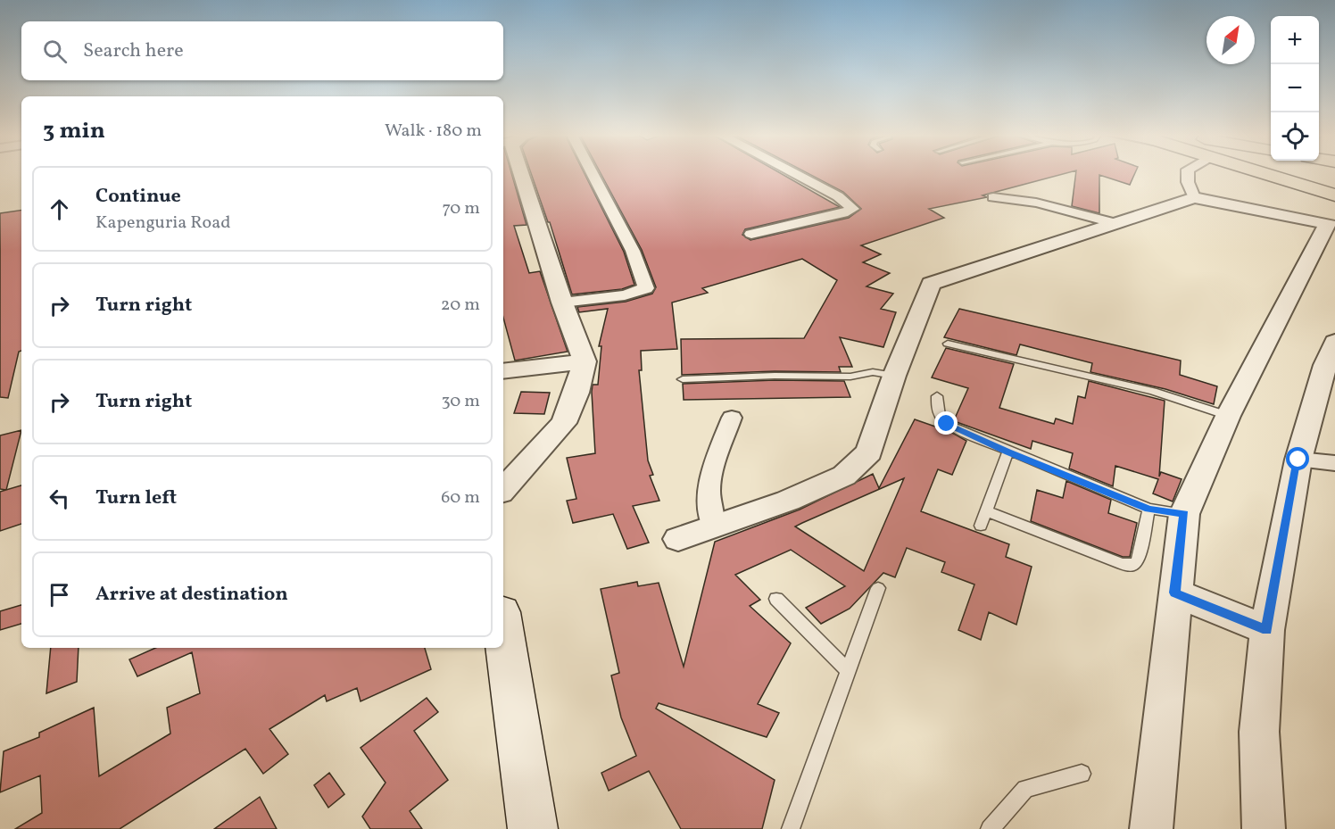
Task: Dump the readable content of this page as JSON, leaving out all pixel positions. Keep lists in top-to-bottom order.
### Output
{
  "north": "top right",
  "page": {
    "map_buttons": ["+", "−"],
    "search": "Search here",
    "heading": ["3 min", "Walk · 180 m"],
    "list": [
      ["Continue", "Kapenguria Road", "70 m"],
      ["Turn right", "20 m"],
      ["Turn right", "30 m"],
      ["Turn left", "60 m"],
      "Arrive at destination"
    ]
  }
}
